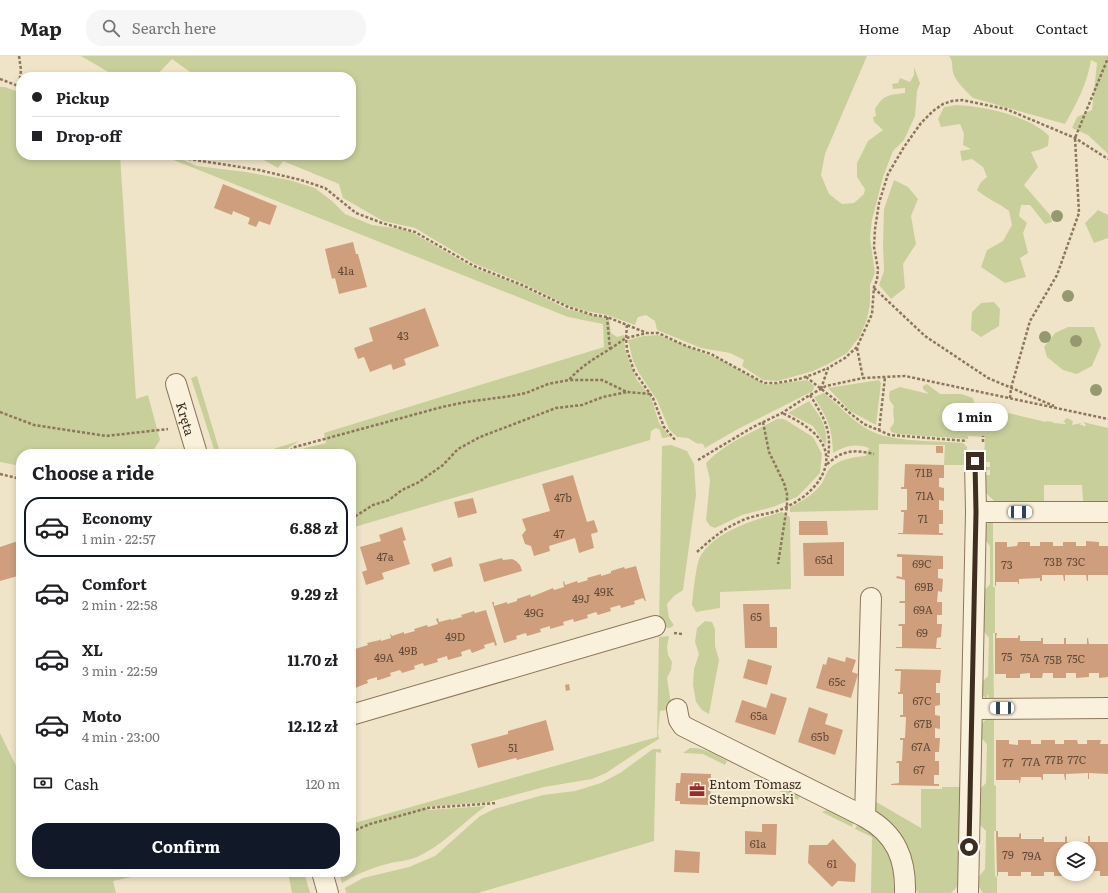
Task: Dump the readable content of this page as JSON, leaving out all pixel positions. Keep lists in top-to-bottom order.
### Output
{
  "streets": {
    "street": ["Kręta"]
  },
  "places": {
    "office": ["Entom Tomasz Stempnowski"]
  },
  "house_numbers": [
    "41a",
    "43",
    "71B",
    "71A",
    "47b",
    "71",
    "47",
    "47a",
    "65d",
    "73B",
    "73C",
    "69C",
    "73",
    "69B",
    "49K",
    "49J",
    "69A",
    "49G",
    "65",
    "69",
    "49D",
    "49B",
    "75",
    "49A",
    "75A",
    "75C",
    "75B",
    "65c",
    "67C",
    "65a",
    "67B",
    "65b",
    "67A",
    "51",
    "77B",
    "77C",
    "77A",
    "77",
    "67",
    "61a",
    "79",
    "79A",
    "61"
  ],
  "page": {
    "header": "Map",
    "search": "Search here",
    "nav": [
      "Home",
      "Map",
      "About",
      "Contact"
    ],
    "banner": ["Pickup", "Drop-off"],
    "bubble": "1 min",
    "heading": "Choose a ride",
    "list": [
      {
        "name": "Economy",
        "note": "1 min · 22:57",
        "value": "6.88 zł"
      },
      {
        "name": "Comfort",
        "note": "2 min · 22:58",
        "value": "9.29 zł"
      },
      {
        "name": "XL",
        "note": "3 min · 22:59",
        "value": "11.70 zł"
      },
      {
        "name": "Moto",
        "note": "4 min · 23:00",
        "value": "12.12 zł"
      }
    ],
    "pay": ["Cash", "120 m"],
    "buttons": "Confirm"
  }
}
